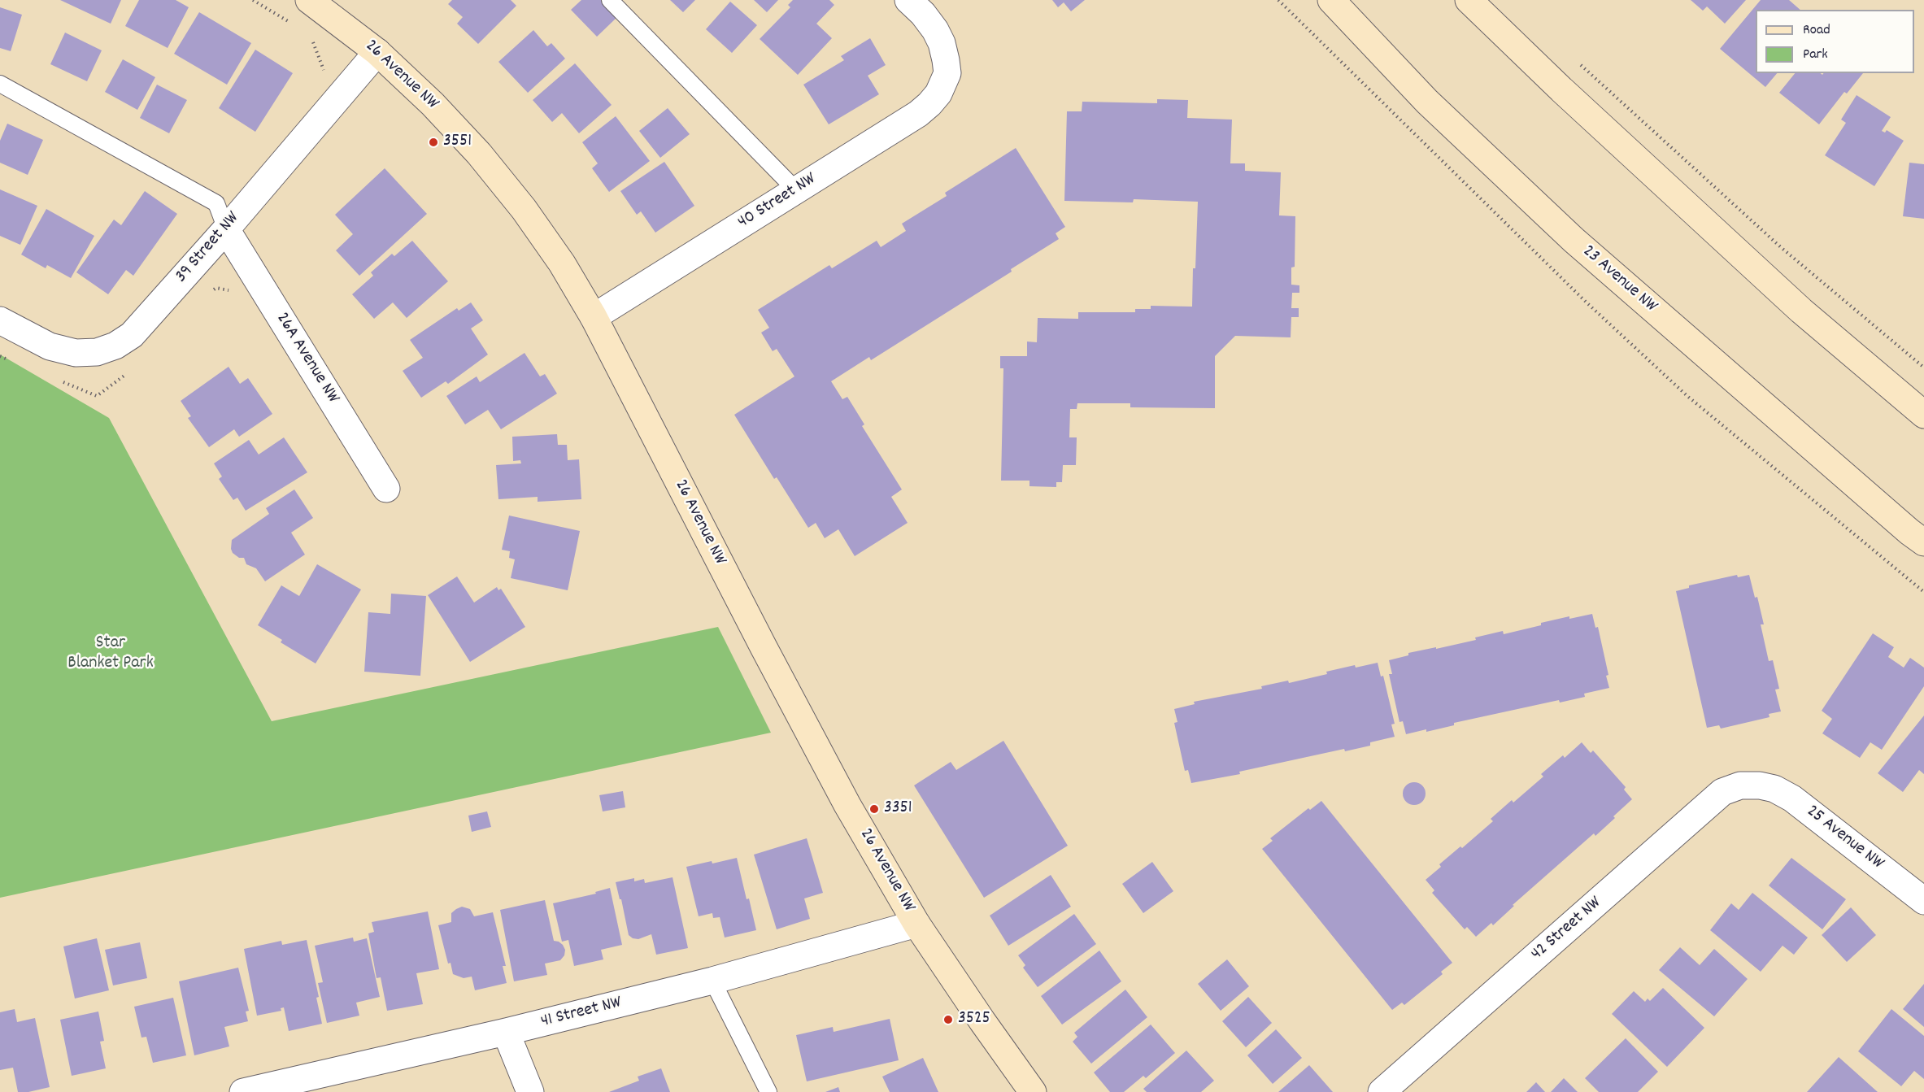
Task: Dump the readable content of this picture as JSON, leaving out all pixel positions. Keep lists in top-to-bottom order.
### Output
{
  "streets": {
    "main road": ["26 Avenue NW", "23 Avenue NW"],
    "street": [
      "40 Street NW",
      "39 Street NW",
      "26A Avenue NW",
      "25 Avenue NW",
      "42 Street NW",
      "41 Street NW"
    ]
  },
  "crossings": [
    ["26 Avenue NW", "40 Street NW"],
    ["26 Avenue NW", "39 Street NW"],
    ["26 Avenue NW", "41 Street NW"],
    ["39 Street NW", "26A Avenue NW"],
    ["25 Avenue NW", "42 Street NW"]
  ],
  "parks": ["Star Blanket Park"],
  "places": ["3551", "3351", "3525"],
  "legend": ["Road", "Park"]
}
